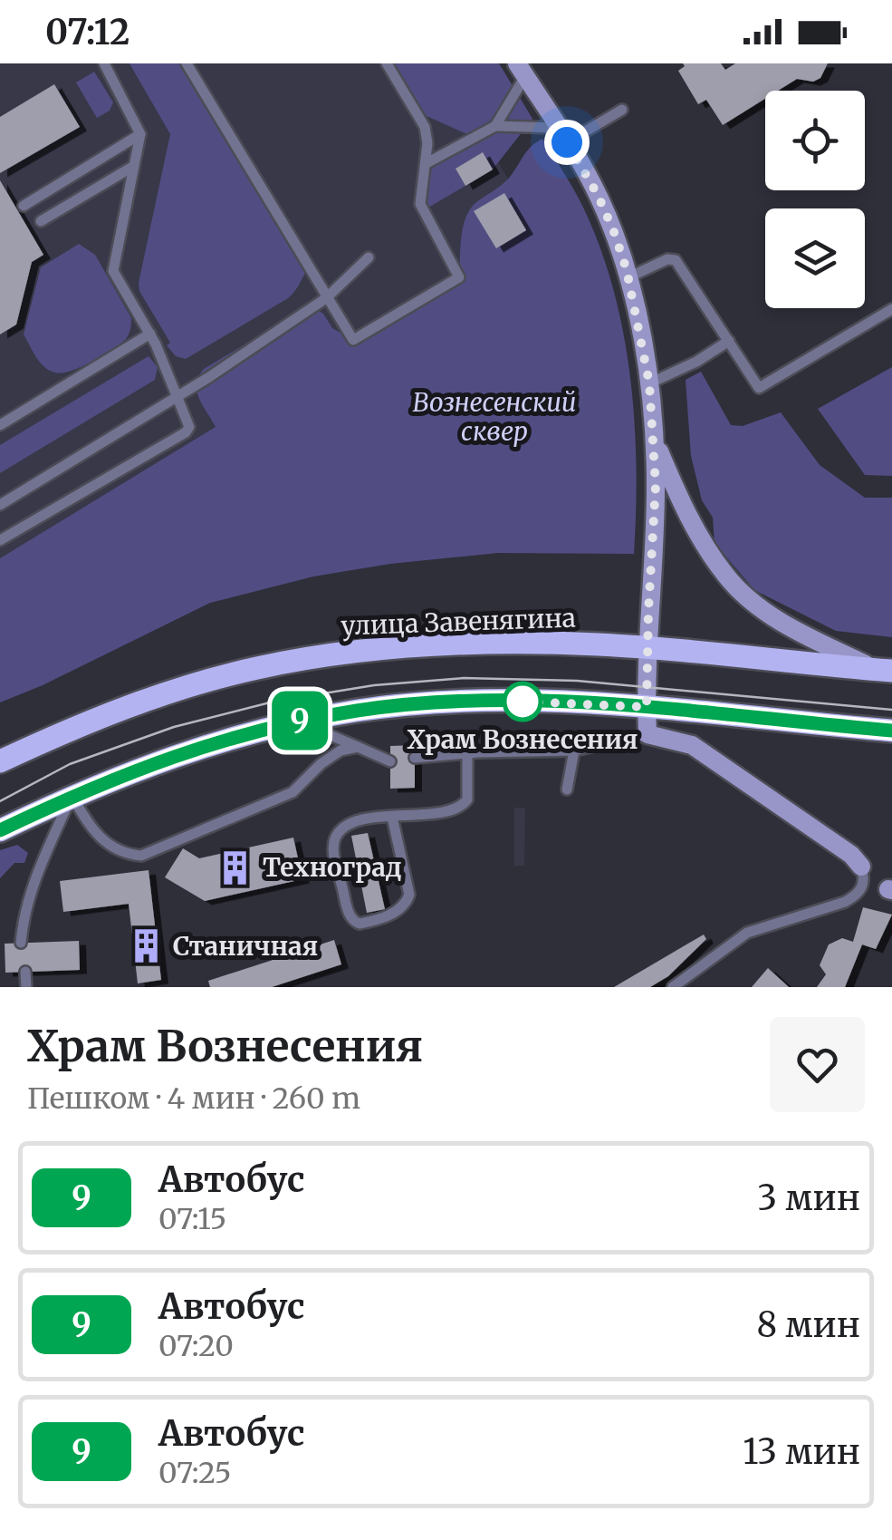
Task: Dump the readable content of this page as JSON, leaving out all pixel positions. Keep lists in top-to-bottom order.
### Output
{
  "streets": {
    "main road": ["улица Завенягина"]
  },
  "parks": ["Вознесенский cквер"],
  "places": {
    "other": ["Храм Вознесения"],
    "building": ["Техноград", "Станичная"]
  },
  "lines": ["bus line 9"],
  "page": {
    "status": "07:12",
    "on_map": "9",
    "heading": ["Храм Вознесения", "Пешком · 4 мин · 260 m"],
    "list": [
      {
        "mark": "9",
        "name": "Автобус",
        "note": "07:15",
        "value": "3 мин"
      },
      {
        "mark": "9",
        "name": "Автобус",
        "note": "07:20",
        "value": "8 мин"
      },
      {
        "mark": "9",
        "name": "Автобус",
        "note": "07:25",
        "value": "13 мин"
      }
    ]
  }
}
